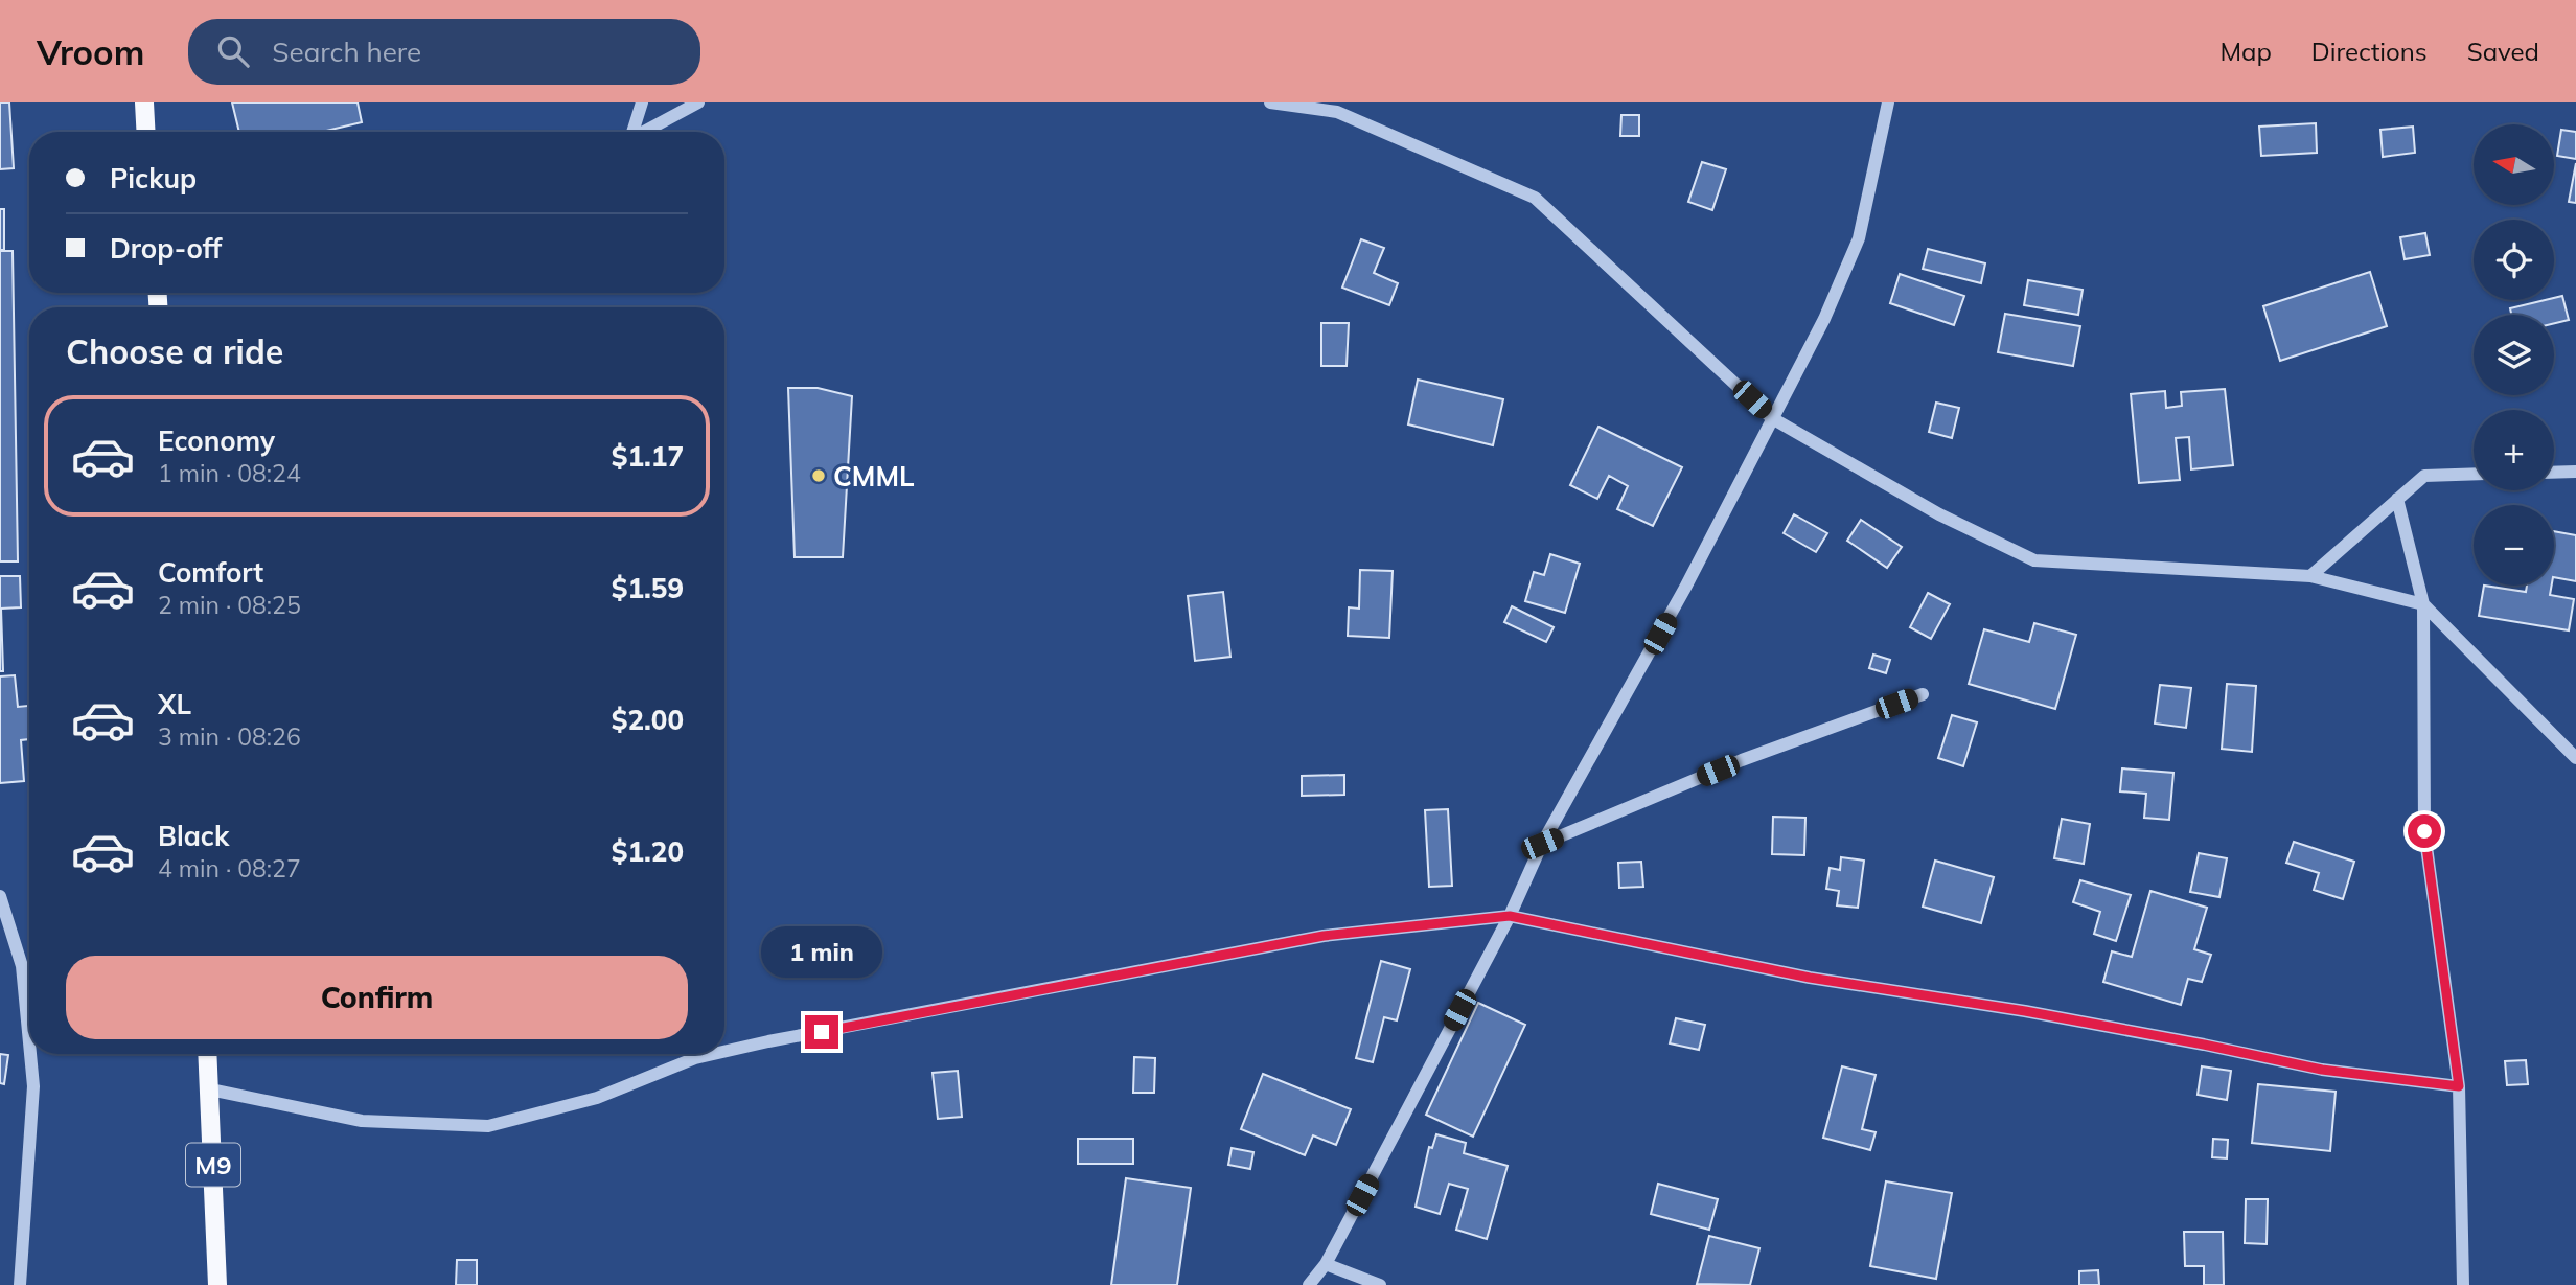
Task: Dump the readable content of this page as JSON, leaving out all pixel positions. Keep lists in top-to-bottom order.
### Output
{
  "streets": {
    "main road": ["M9"]
  },
  "places": ["CMML"],
  "north": "left",
  "page": {
    "header": "Vroom",
    "search": "Search here",
    "nav": ["Map", "Directions", "Saved"],
    "map_buttons": ["+", "−"],
    "banner": ["Pickup", "Drop-off"],
    "heading": "Choose a ride",
    "list": [
      {
        "name": "Economy",
        "note": "1 min · 08:24",
        "value": "$1.17"
      },
      {
        "name": "Comfort",
        "note": "2 min · 08:25",
        "value": "$1.59"
      },
      {
        "name": "XL",
        "note": "3 min · 08:26",
        "value": "$2.00"
      },
      {
        "name": "Black",
        "note": "4 min · 08:27",
        "value": "$1.20"
      }
    ],
    "bubble": "1 min",
    "buttons": "Confirm"
  }
}
